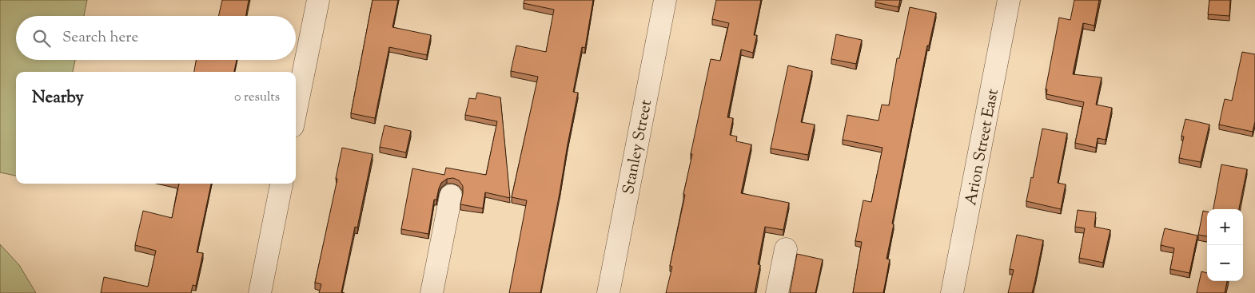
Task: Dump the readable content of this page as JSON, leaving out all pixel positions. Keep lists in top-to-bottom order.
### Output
{
  "streets": {
    "street": ["Stanley Street", "Arion Street East"]
  },
  "page": {
    "search": "Search here",
    "heading": ["Nearby", "0 results"],
    "map_buttons": ["+", "−"]
  }
}
